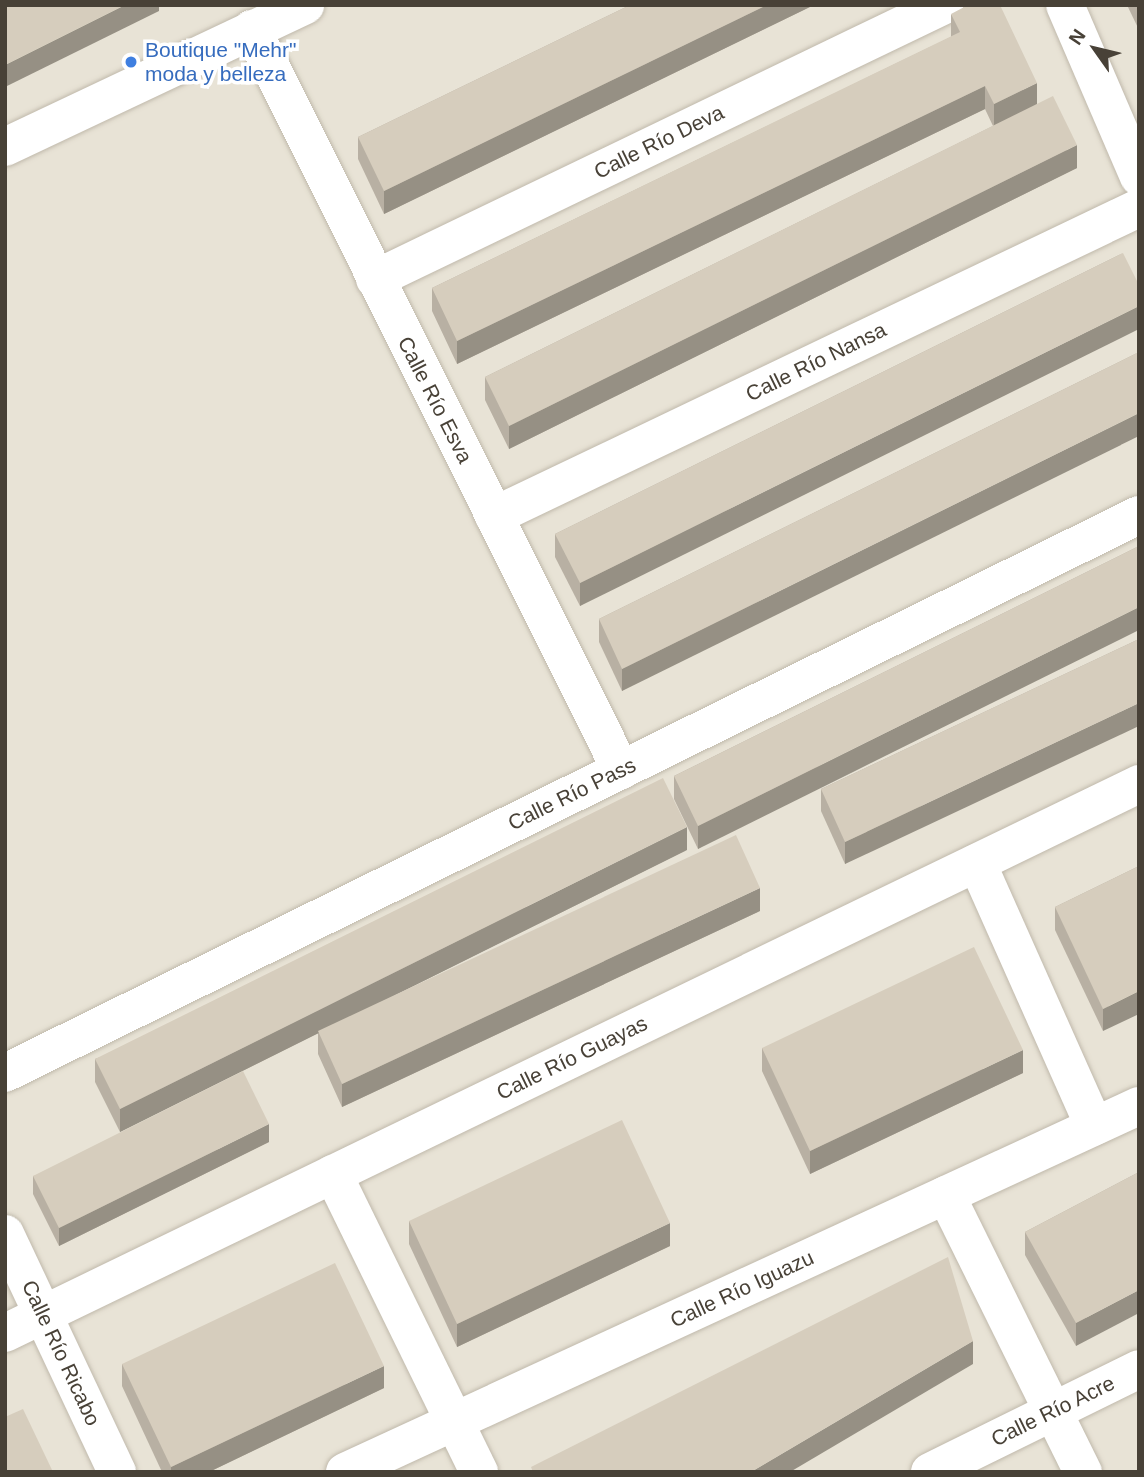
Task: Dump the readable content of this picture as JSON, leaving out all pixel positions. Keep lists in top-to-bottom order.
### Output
{
  "streets": {
    "street": [
      "Calle Río Deva",
      "Calle Río Nansa",
      "Calle Río Esva",
      "Calle Río Pass",
      "Calle Río Guayas",
      "Calle Río Iguazu",
      "Calle Río Ricabo",
      "Calle Río Acre"
    ]
  },
  "crossings": [
    ["Calle Río Deva", "Calle Río Esva"],
    ["Calle Río Nansa", "Calle Río Esva"],
    ["Calle Río Esva", "Calle Río Pass"],
    ["Calle Río Guayas", "Calle Río Ricabo"]
  ],
  "places": ["Boutique \"Mehr\" moda y belleza"],
  "north": "top left"
}
